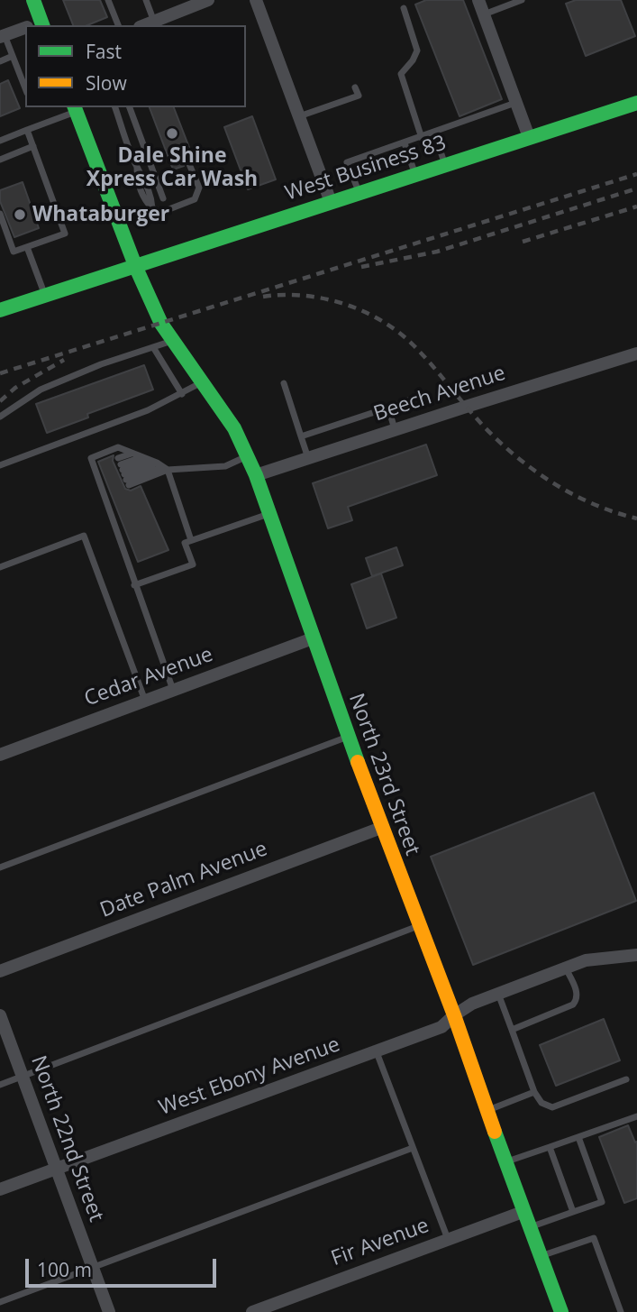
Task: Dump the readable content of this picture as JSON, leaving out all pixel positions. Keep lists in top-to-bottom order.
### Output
{
  "streets": {
    "main road": ["West Business 83", "North 23rd Street"],
    "street": [
      "Beech Avenue",
      "Cedar Avenue",
      "Date Palm Avenue",
      "West Ebony Avenue",
      "North 22nd Street",
      "Fir Avenue"
    ]
  },
  "crossings": [
    ["West Business 83", "North 23rd Street"],
    ["Beech Avenue", "North 23rd Street"],
    ["Cedar Avenue", "North 23rd Street"],
    ["North 23rd Street", "Date Palm Avenue"],
    ["North 23rd Street", "West Ebony Avenue"],
    ["North 23rd Street", "Fir Avenue"],
    ["West Ebony Avenue", "North 22nd Street"]
  ],
  "places": ["Dale Shine Xpress Car Wash", "Whataburger"],
  "legend": ["Fast", "Slow"],
  "scale_bar": "100 m"
}
